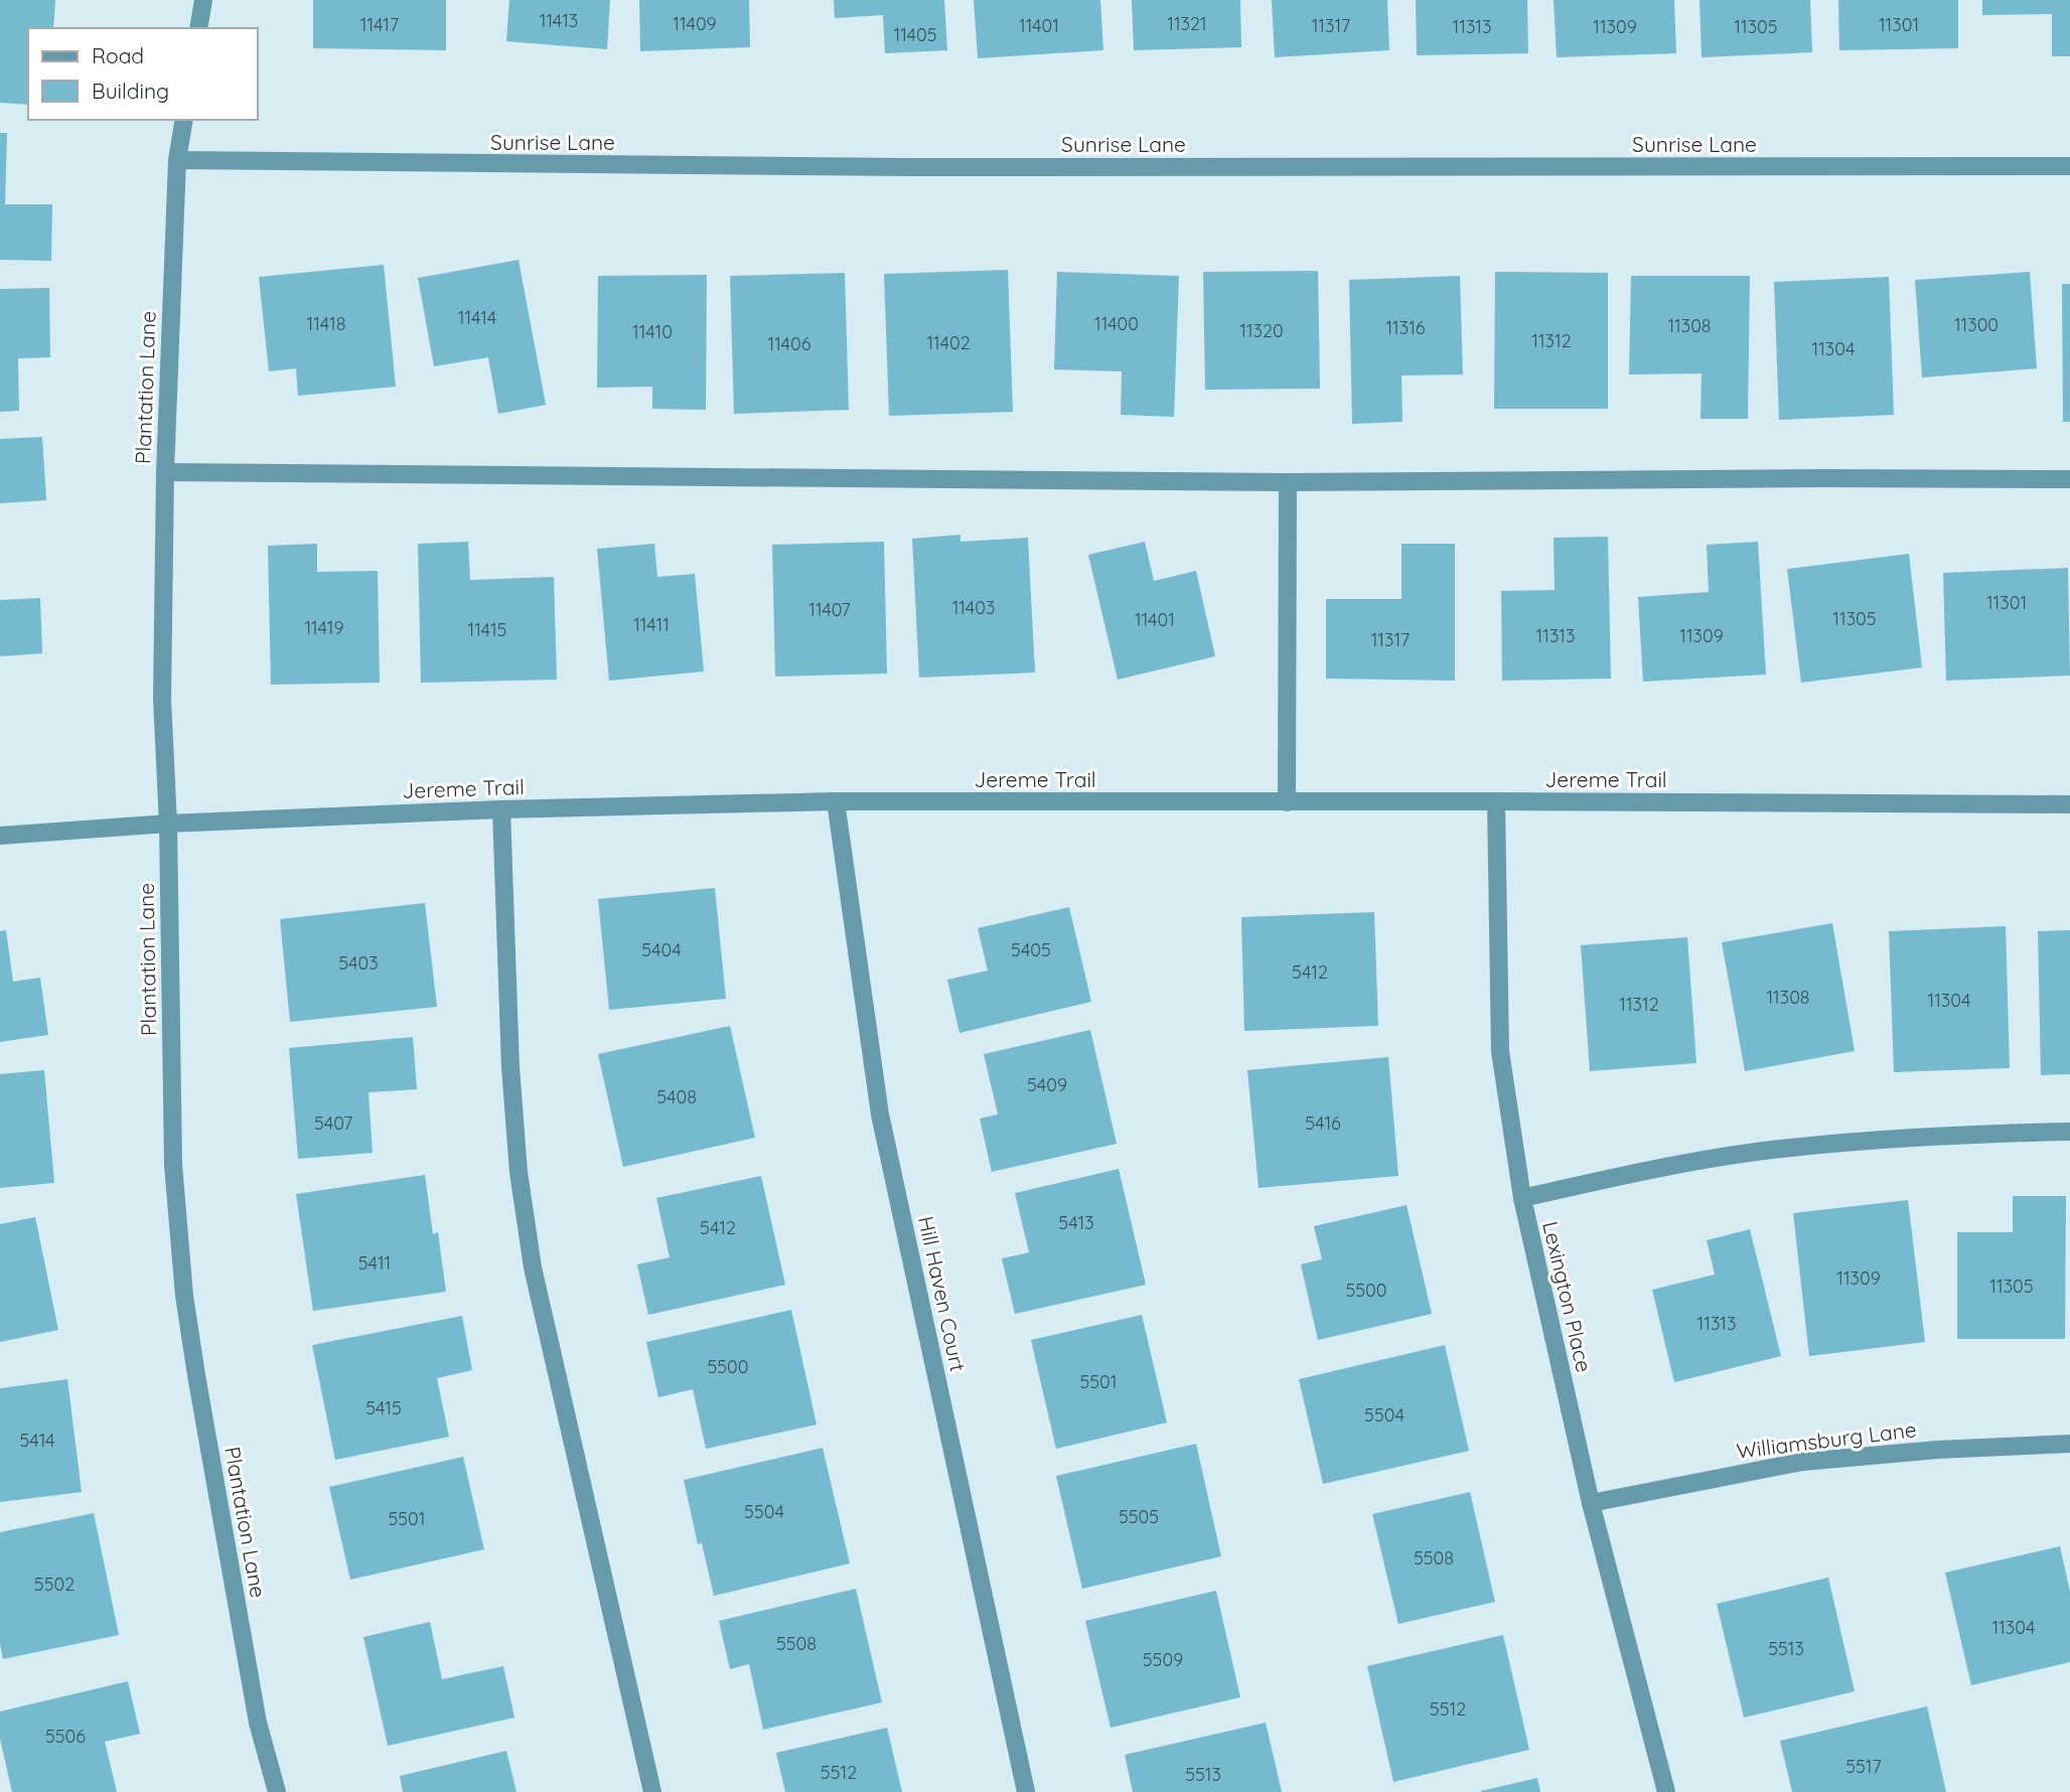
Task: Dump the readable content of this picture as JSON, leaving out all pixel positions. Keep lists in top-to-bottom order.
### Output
{
  "streets": {
    "street": [
      "Sunrise Lane",
      "Plantation Lane",
      "Jereme Trail",
      "Hill Haven Court",
      "Lexington Place",
      "Williamsburg Lane"
    ]
  },
  "crossings": [
    ["Sunrise Lane", "Plantation Lane"],
    ["Plantation Lane", "Jereme Trail"],
    ["Jereme Trail", "Hill Haven Court"],
    ["Jereme Trail", "Lexington Place"],
    ["Lexington Place", "Williamsburg Lane"]
  ],
  "house_numbers": [
    "11413",
    "11409",
    "11321",
    "11417",
    "11301",
    "11401",
    "11317",
    "11313",
    "11309",
    "11305",
    "11405",
    "11414",
    "11418",
    "11400",
    "11300",
    "11308",
    "11316",
    "11320",
    "11410",
    "11312",
    "11402",
    "11406",
    "11304",
    "11301",
    "11403",
    "11407",
    "11305",
    "11401",
    "11411",
    "11419",
    "11415",
    "11313",
    "11309",
    "11317",
    "5404",
    "5405",
    "5403",
    "5412",
    "11308",
    "11304",
    "11312",
    "5409",
    "5408",
    "5407",
    "5416",
    "5413",
    "5412",
    "5411",
    "11309",
    "11305",
    "5500",
    "11313",
    "5500",
    "5501",
    "5415",
    "5504",
    "5414",
    "5504",
    "5505",
    "5501",
    "5508",
    "5502",
    "11304",
    "5508",
    "5513",
    "5509",
    "5512",
    "5506",
    "5517",
    "5512",
    "5513"
  ],
  "legend": ["Road", "Building"]
}
